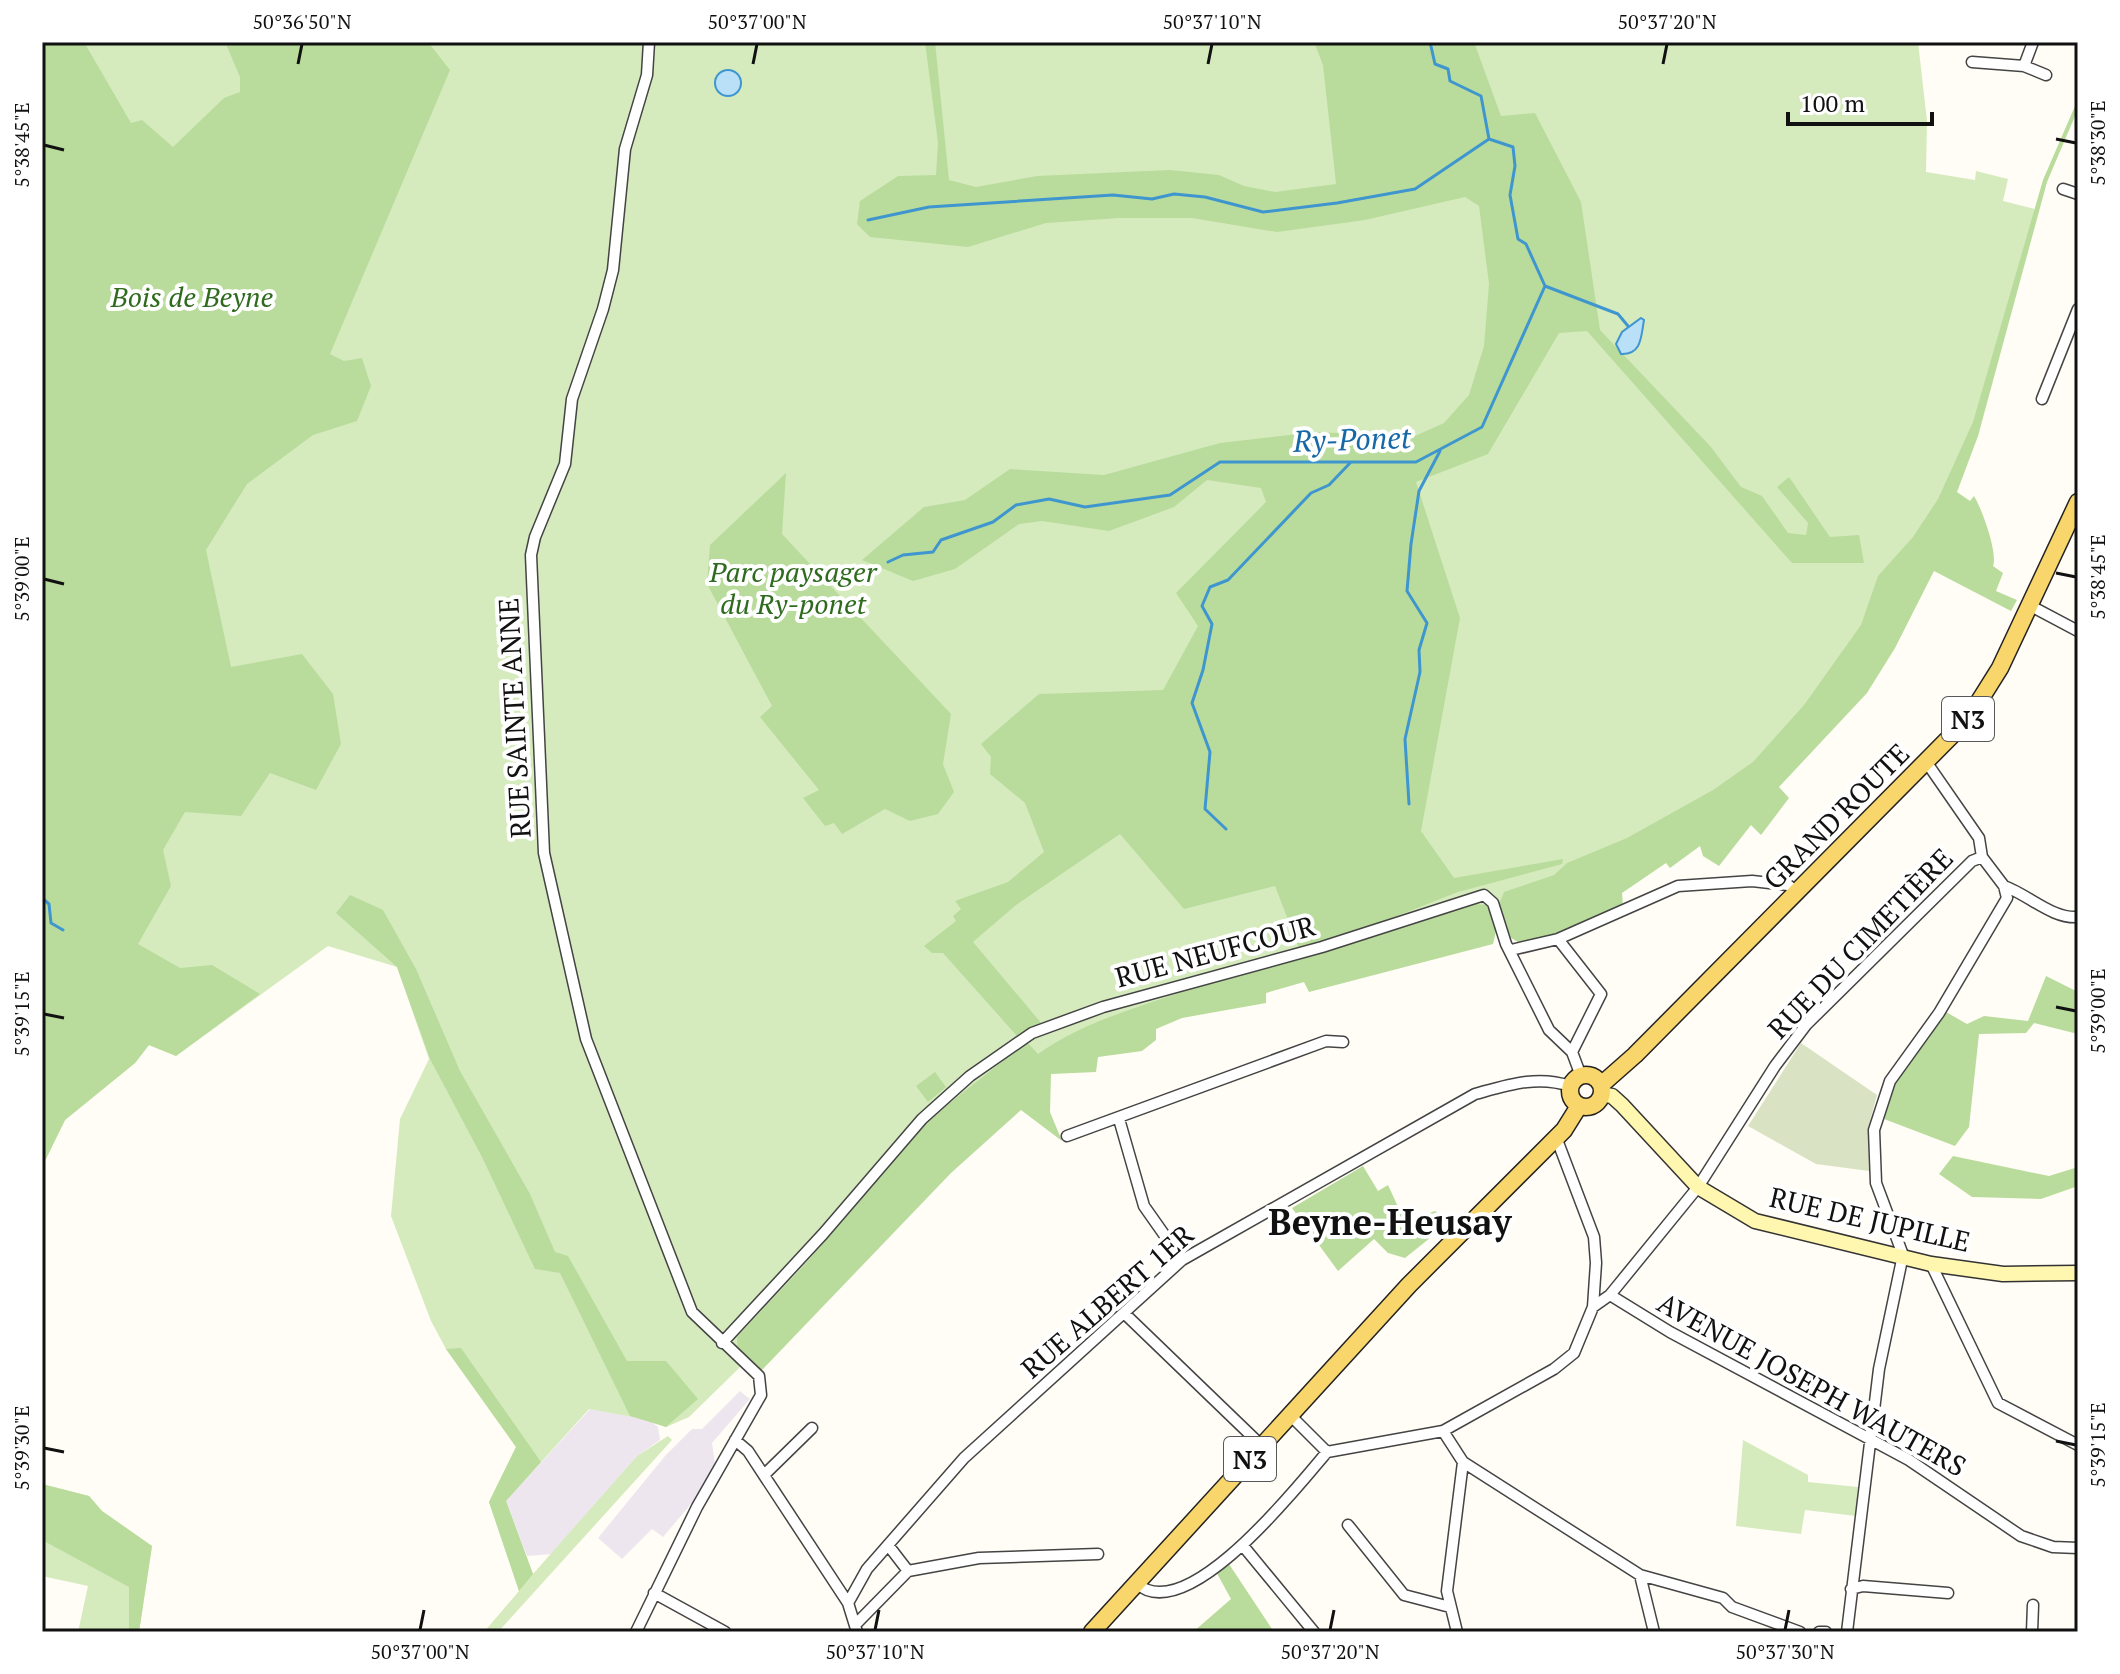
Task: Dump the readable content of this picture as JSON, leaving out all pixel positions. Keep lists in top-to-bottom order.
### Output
{
  "streets": {
    "main road": ["N3", "GRAND'ROUTE"],
    "street": [
      "RUE SAINTE ANNE",
      "RUE DU CIMETIÈRE",
      "RUE NEUFCOUR",
      "RUE DE JUPILLE",
      "RUE ALBERT 1ER",
      "AVENUE JOSEPH WAUTERS"
    ]
  },
  "crossings": [
    ["RUE SAINTE ANNE", "RUE NEUFCOUR"],
    ["GRAND'ROUTE", "RUE DE JUPILLE"],
    ["GRAND'ROUTE", "RUE ALBERT 1ER"],
    ["RUE DU CIMETIÈRE", "RUE DE JUPILLE"],
    ["RUE DU CIMETIÈRE", "AVENUE JOSEPH WAUTERS"],
    ["RUE DE JUPILLE", "RUE ALBERT 1ER"]
  ],
  "districts": ["Beyne-Heusay"],
  "water": ["Ry-Ponet"],
  "parks": ["Bois de Beyne", "Parc paysager du Ry-ponet"],
  "scale_bar": "100 m",
  "coordinates": [
    "50°36'50\"N",
    "50°37'00\"N",
    "50°37'10\"N",
    "50°37'20\"N",
    "5°38'30\"E",
    "5°38'45\"E",
    "5°39'00\"E",
    "5°39'15\"E",
    "5°39'30\"E",
    "50°37'30\"N"
  ]
}
